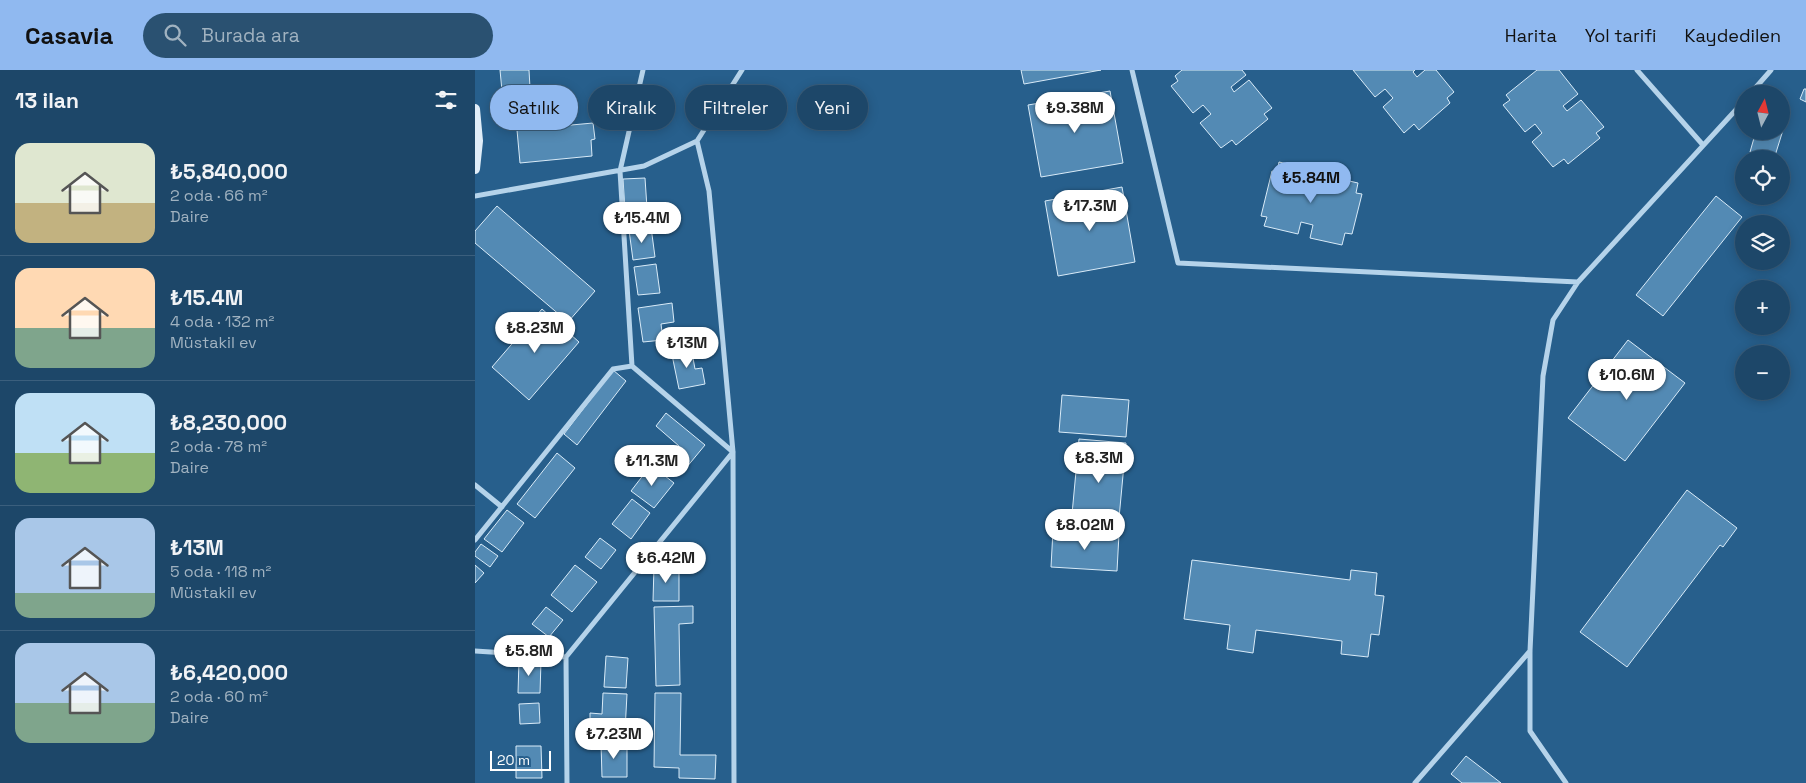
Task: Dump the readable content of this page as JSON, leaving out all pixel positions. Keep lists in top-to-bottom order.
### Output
{
  "scale_bar": "20 m",
  "north": "top",
  "page": {
    "header": "Casavia",
    "search": "Burada ara",
    "nav": ["Harita", "Yol tarifi", "Kaydedilen"],
    "heading": "13 ilan",
    "map_buttons": ["+", "−"],
    "chip": [
      "Satılık",
      "Kiralık",
      "Filtreler",
      "Yeni"
    ],
    "price": [
      "₺9.38M",
      "₺5.84M",
      "₺17.3M",
      "₺15.4M",
      "₺8.23M",
      "₺13M",
      "₺10.6M",
      "₺8.3M",
      "₺11.3M",
      "₺8.02M",
      "₺6.42M",
      "₺5.8M",
      "₺7.23M"
    ],
    "list": [
      {
        "name": "₺5,840,000",
        "note": "2 oda · 66 m² · Daire"
      },
      {
        "name": "₺15.4M",
        "note": "4 oda · 132 m² · Müstakil ev"
      },
      {
        "name": "₺8,230,000",
        "note": "2 oda · 78 m² · Daire"
      },
      {
        "name": "₺13M",
        "note": "5 oda · 118 m² · Müstakil ev"
      },
      {
        "name": "₺6,420,000",
        "note": "2 oda · 60 m² · Daire"
      }
    ],
    "scale": "20 m"
  }
}
